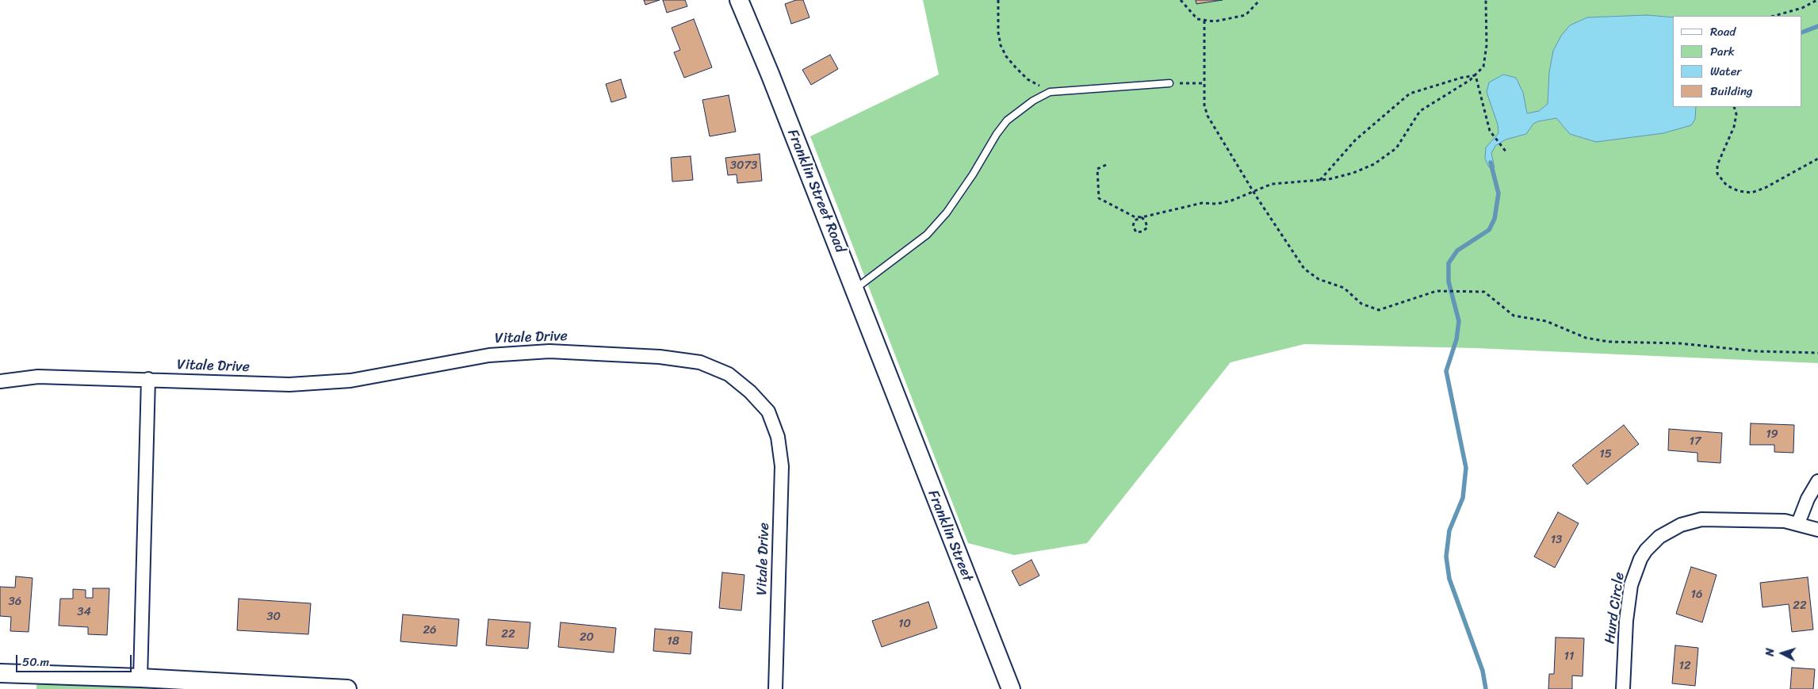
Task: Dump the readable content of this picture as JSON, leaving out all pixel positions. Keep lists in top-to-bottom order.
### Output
{
  "streets": {
    "street": [
      "Franklin Street Road",
      "Vitale Drive",
      "Franklin Street",
      "Hurd Circle"
    ]
  },
  "crossings": [
    ["Franklin Street Road", "Franklin Street"]
  ],
  "house_numbers": [
    "3073",
    "19",
    "17",
    "15",
    "13",
    "16",
    "36",
    "22",
    "34",
    "30",
    "10",
    "26",
    "22",
    "20",
    "18",
    "11",
    "12"
  ],
  "legend": [
    "Road",
    "Park",
    "Water",
    "Building"
  ],
  "scale_bar": "50 m",
  "north": "left"
}
